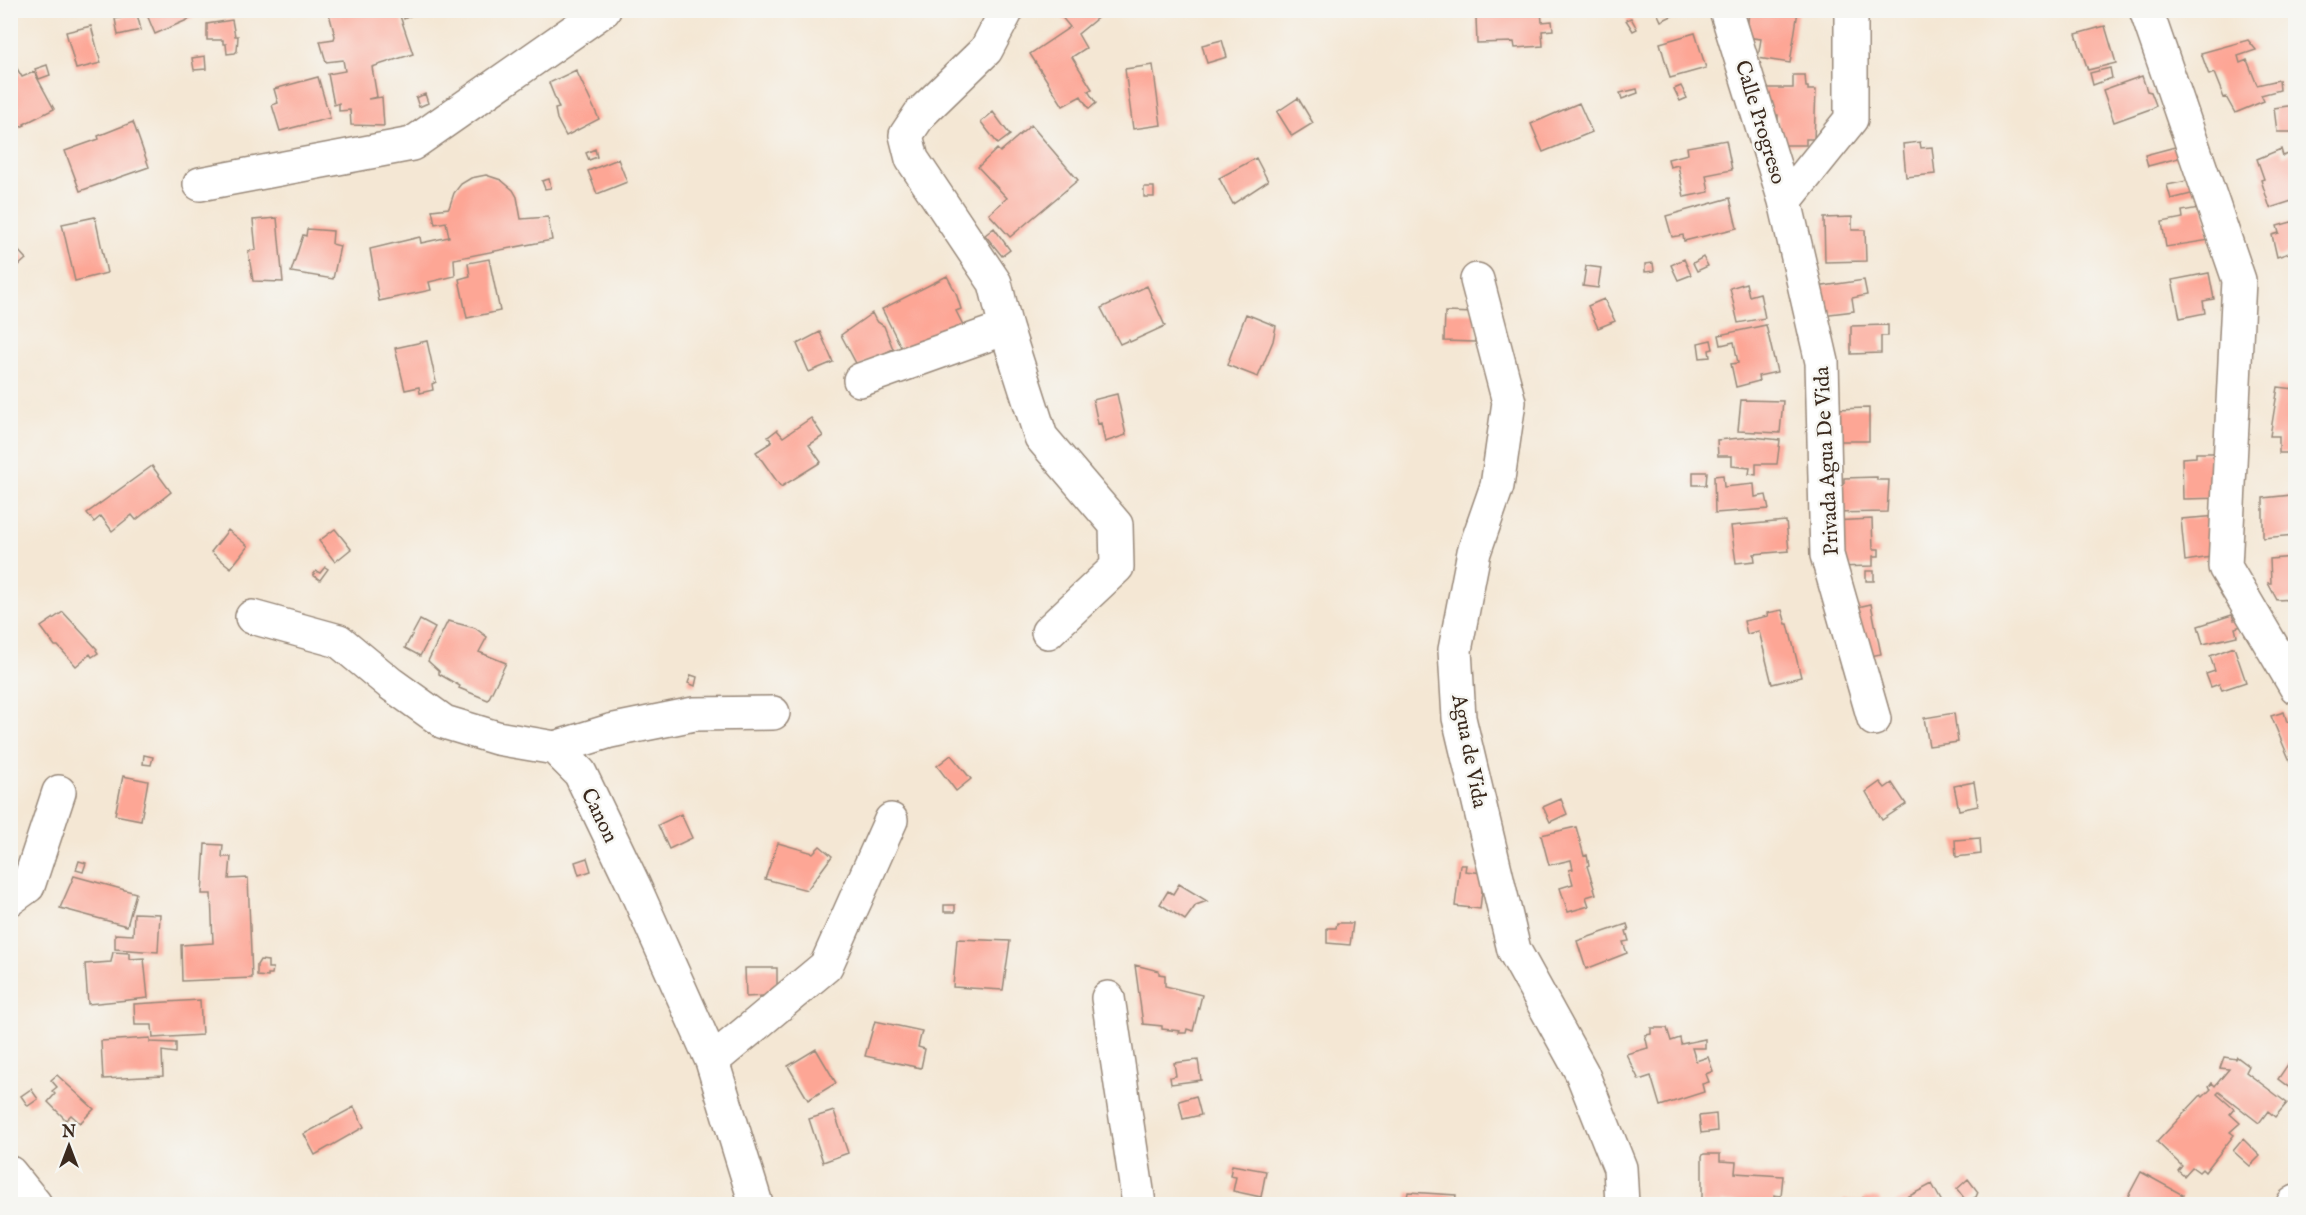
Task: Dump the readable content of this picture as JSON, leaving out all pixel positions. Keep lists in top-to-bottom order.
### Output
{
  "streets": {
    "street": [
      "Calle Progreso",
      "Privada Agua De Vida",
      "Agua de Vida",
      "Canon"
    ]
  },
  "crossings": [
    ["Calle Progreso", "Privada Agua De Vida"]
  ],
  "north": "top"
}
